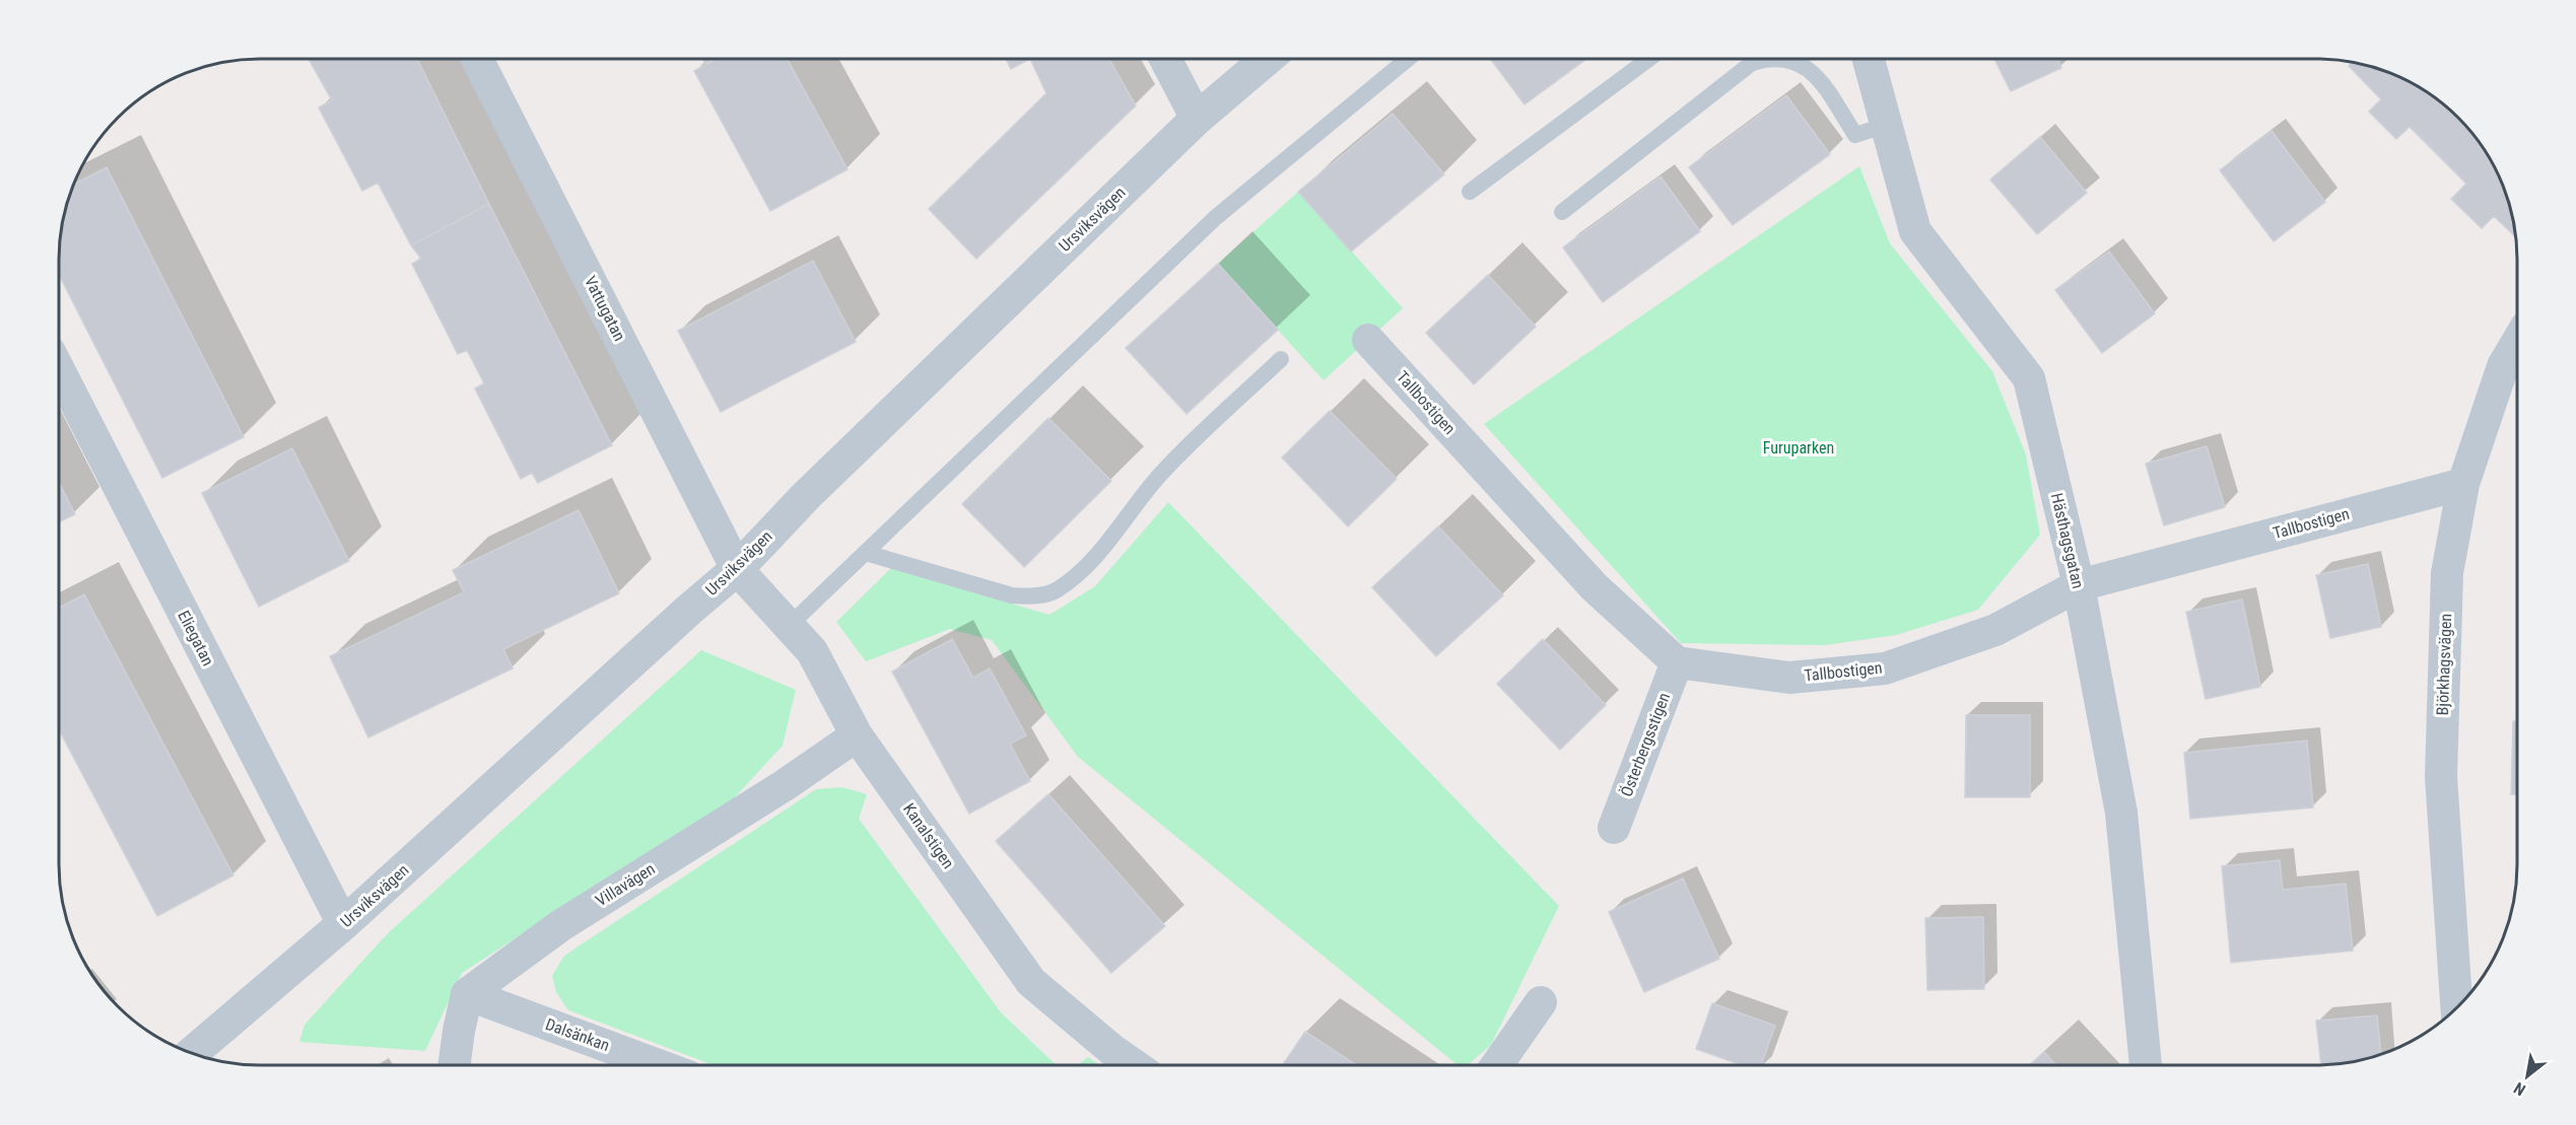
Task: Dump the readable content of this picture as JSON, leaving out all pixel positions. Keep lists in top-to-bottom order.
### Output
{
  "streets": {
    "street": [
      "Ursviksvägen",
      "Vattugatan",
      "Tallbostigen",
      "Hästhagsgatan",
      "Eliegatan",
      "Björkhagsvägen",
      "Österbergsstigen",
      "Kanalstigen",
      "Villavägen",
      "Dalsänkan"
    ]
  },
  "crossings": [
    ["Ursviksvägen", "Vattugatan"],
    ["Ursviksvägen", "Eliegatan"],
    ["Ursviksvägen", "Kanalstigen"],
    ["Vattugatan", "Kanalstigen"],
    ["Tallbostigen", "Hästhagsgatan"],
    ["Tallbostigen", "Björkhagsvägen"],
    ["Tallbostigen", "Österbergsstigen"],
    ["Kanalstigen", "Villavägen"],
    ["Villavägen", "Dalsänkan"]
  ],
  "parks": ["Furuparken"],
  "north": "bottom left"
}
